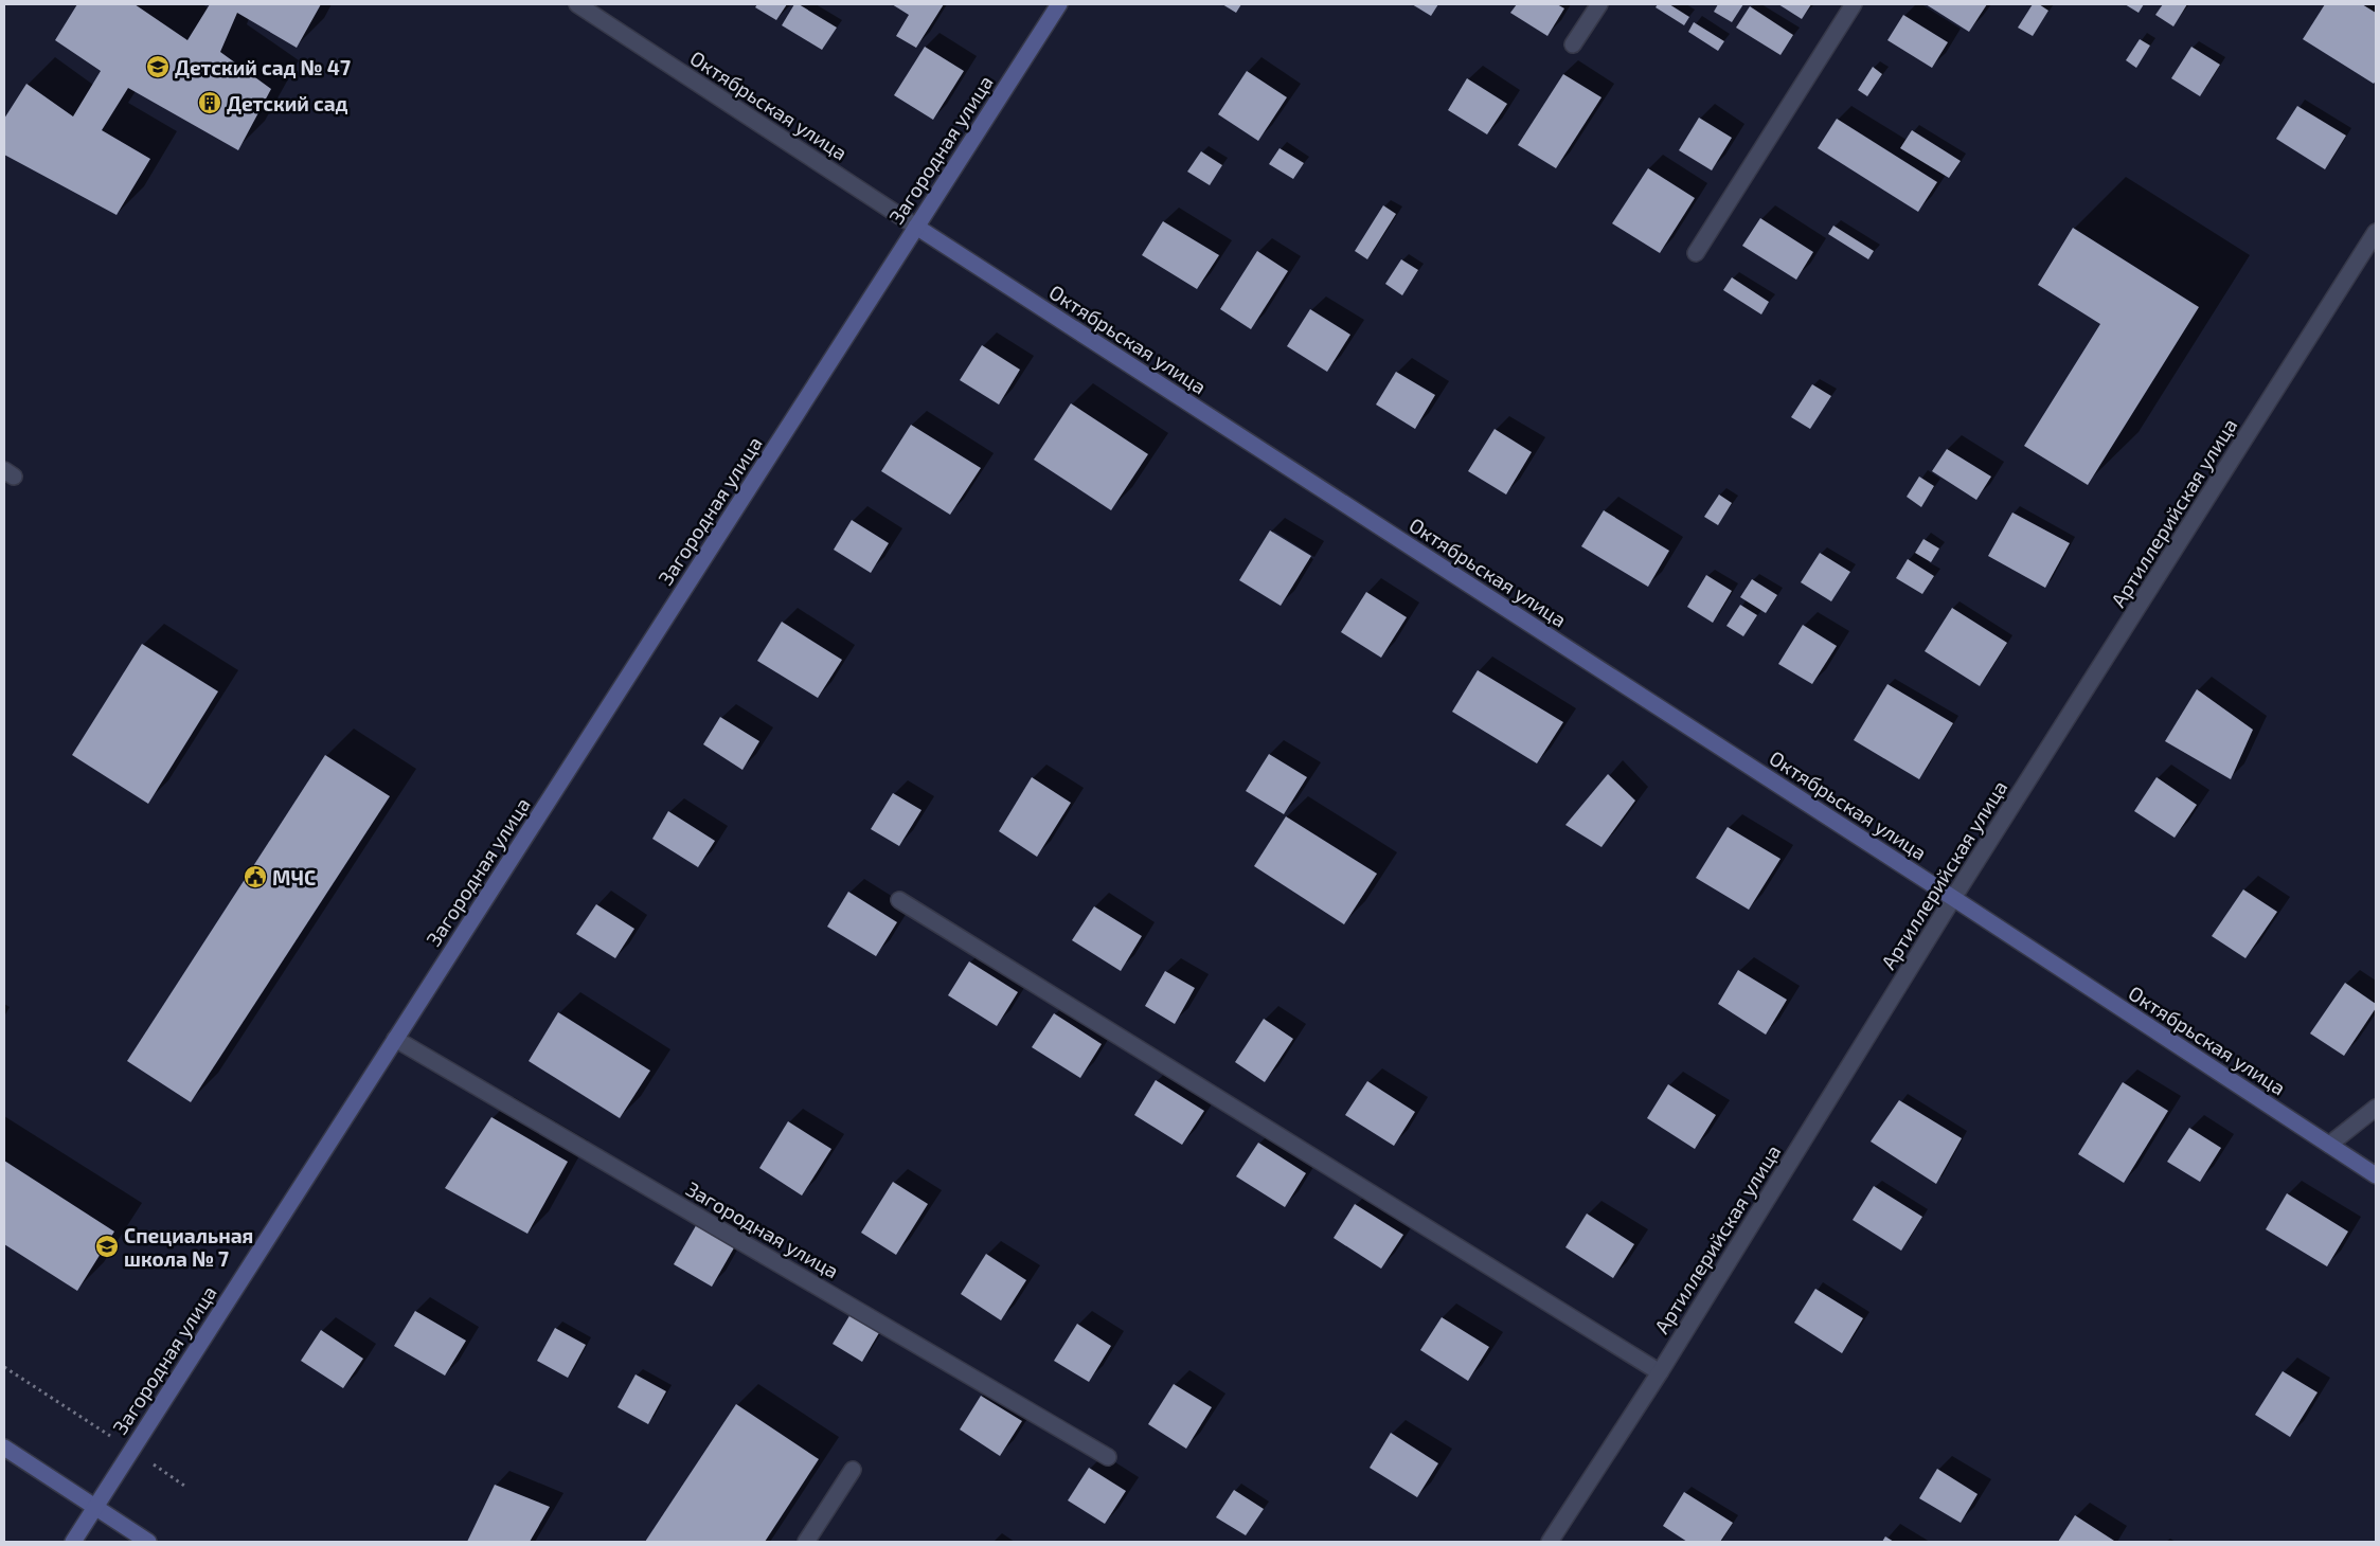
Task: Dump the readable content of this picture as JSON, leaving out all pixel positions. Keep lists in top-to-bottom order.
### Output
{
  "streets": {
    "main road": ["Октябрьская улица", "Загородная улица"],
    "street": ["Артиллерийская улица"]
  },
  "crossings": [
    ["Октябрьская улица", "Загородная улица"],
    ["Октябрьская улица", "Артиллерийская улица"]
  ],
  "places": {
    "school or university": ["Детский сад № 47", "Специальная школа № 7"],
    "building": ["Детский сад"],
    "public building": ["МЧС"]
  }
}
